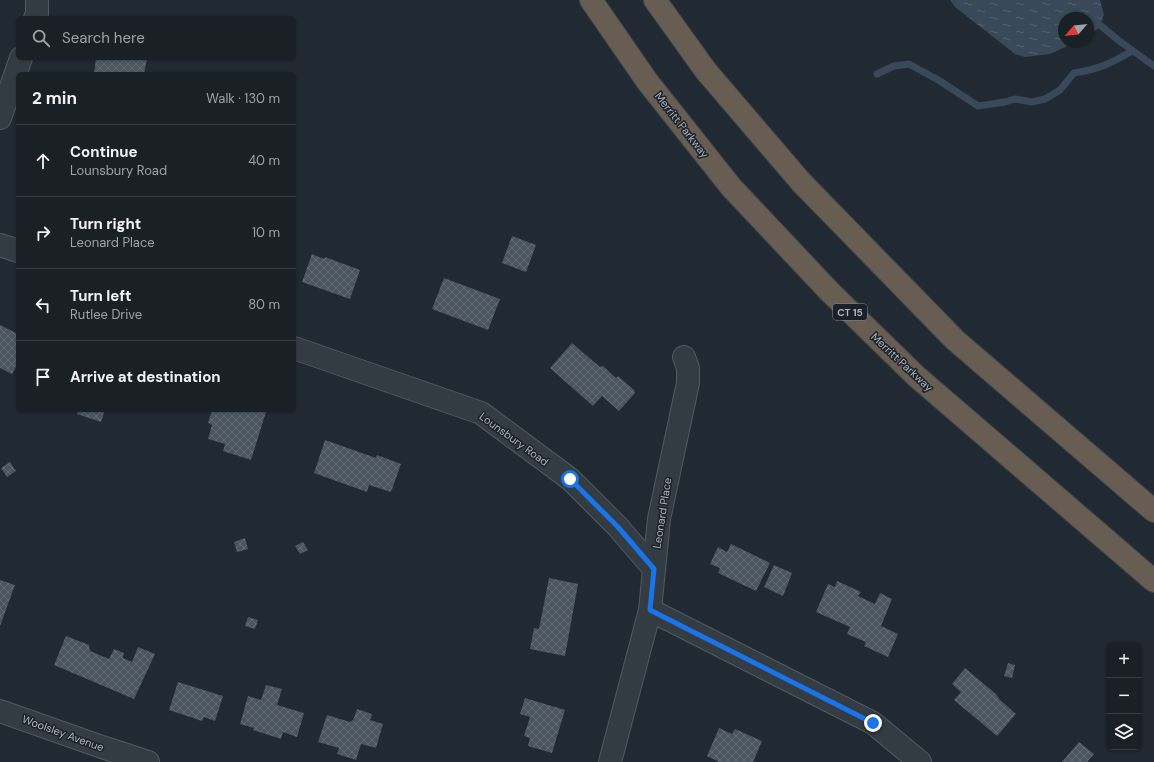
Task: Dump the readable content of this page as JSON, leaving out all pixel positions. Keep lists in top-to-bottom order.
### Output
{
  "streets": {
    "highway": ["Merritt Parkway", "CT 15"],
    "street": ["Lounsbury Road", "Leonard Place", "Woolsley Avenue"]
  },
  "crossings": [
    ["Lounsbury Road", "Leonard Place"]
  ],
  "north": "bottom left",
  "page": {
    "search": "Search here",
    "heading": ["2 min", "Walk · 130 m"],
    "list": [
      ["Continue", "Lounsbury Road", "40 m"],
      ["Turn right", "Leonard Place", "10 m"],
      ["Turn left", "Rutlee Drive", "80 m"],
      "Arrive at destination"
    ],
    "map_buttons": ["+", "−"]
  }
}
